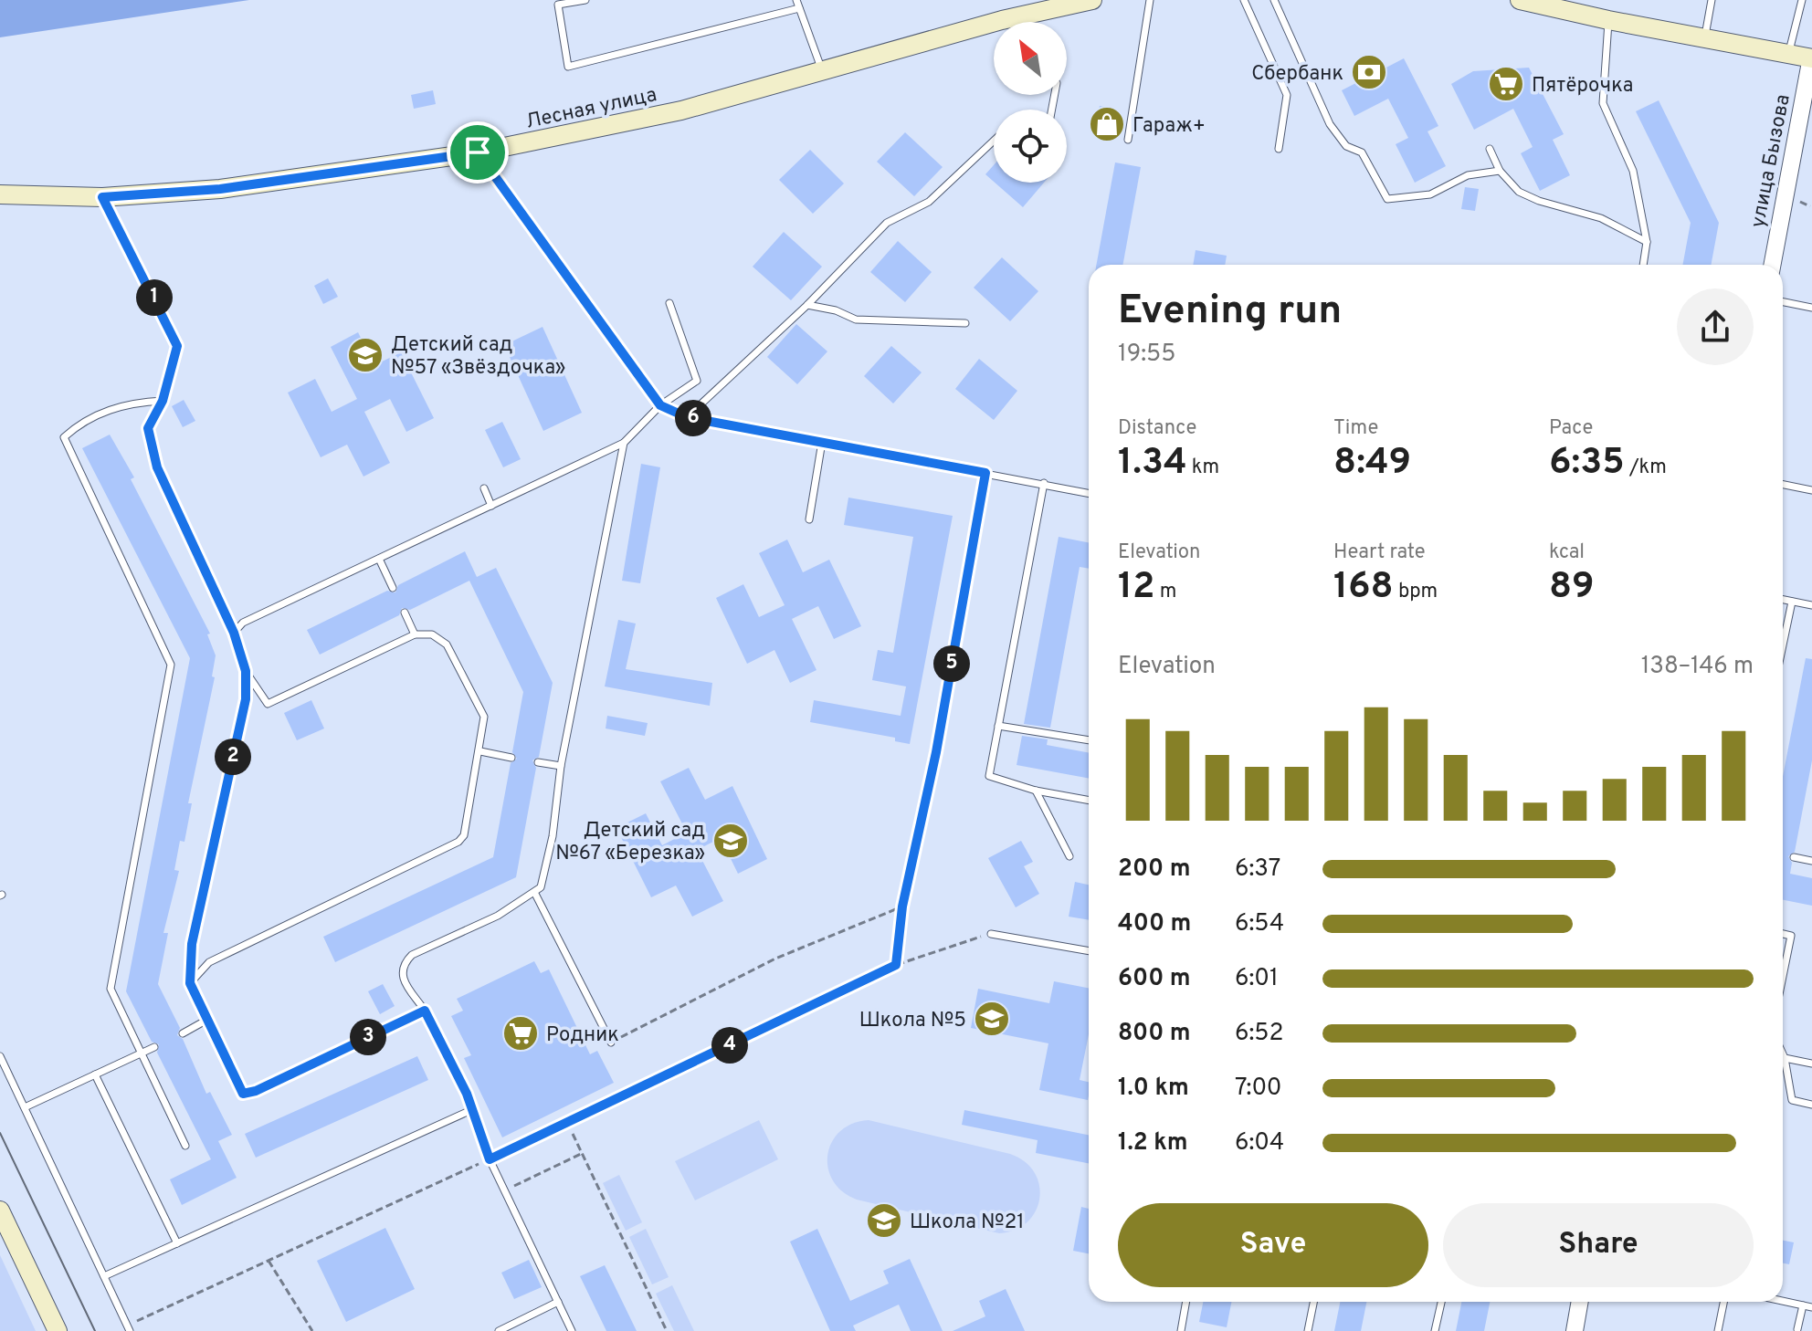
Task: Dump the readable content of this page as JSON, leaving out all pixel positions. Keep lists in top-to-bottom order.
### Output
{
  "streets": {
    "main road": ["Лесная улица"],
    "street": ["улица Бызова"]
  },
  "places": {
    "bank": ["Сбербанк"],
    "supermarket": ["Пятёрочка", "Родник"],
    "shop": ["Гараж+"],
    "school or university": [
      "Детский сад №57 «Звёздочка»",
      "Детский сад №67 «Березка»",
      "Школа №5",
      "Школа №21"
    ]
  },
  "north": "top left",
  "page": {
    "heading": ["Evening run", "19:55"],
    "pins": [
      "1",
      "6",
      "5",
      "2",
      "3",
      "4"
    ],
    "stats": [
      ["Distance", "1.34 km"],
      ["Time", "8:49"],
      ["Pace", "6:35 /km"],
      ["Elevation", "12 m"],
      ["Heart rate", "168 bpm"],
      ["kcal", "89"]
    ],
    "chart": ["Elevation", "138–146 m"],
    "list": [
      {
        "name": "200 m",
        "note": "6:37"
      },
      {
        "name": "400 m",
        "note": "6:54"
      },
      {
        "name": "600 m",
        "note": "6:01"
      },
      {
        "name": "800 m",
        "note": "6:52"
      },
      {
        "name": "1.0 km",
        "note": "7:00"
      },
      {
        "name": "1.2 km",
        "note": "6:04"
      }
    ],
    "buttons": ["Save", "Share"]
  }
}
